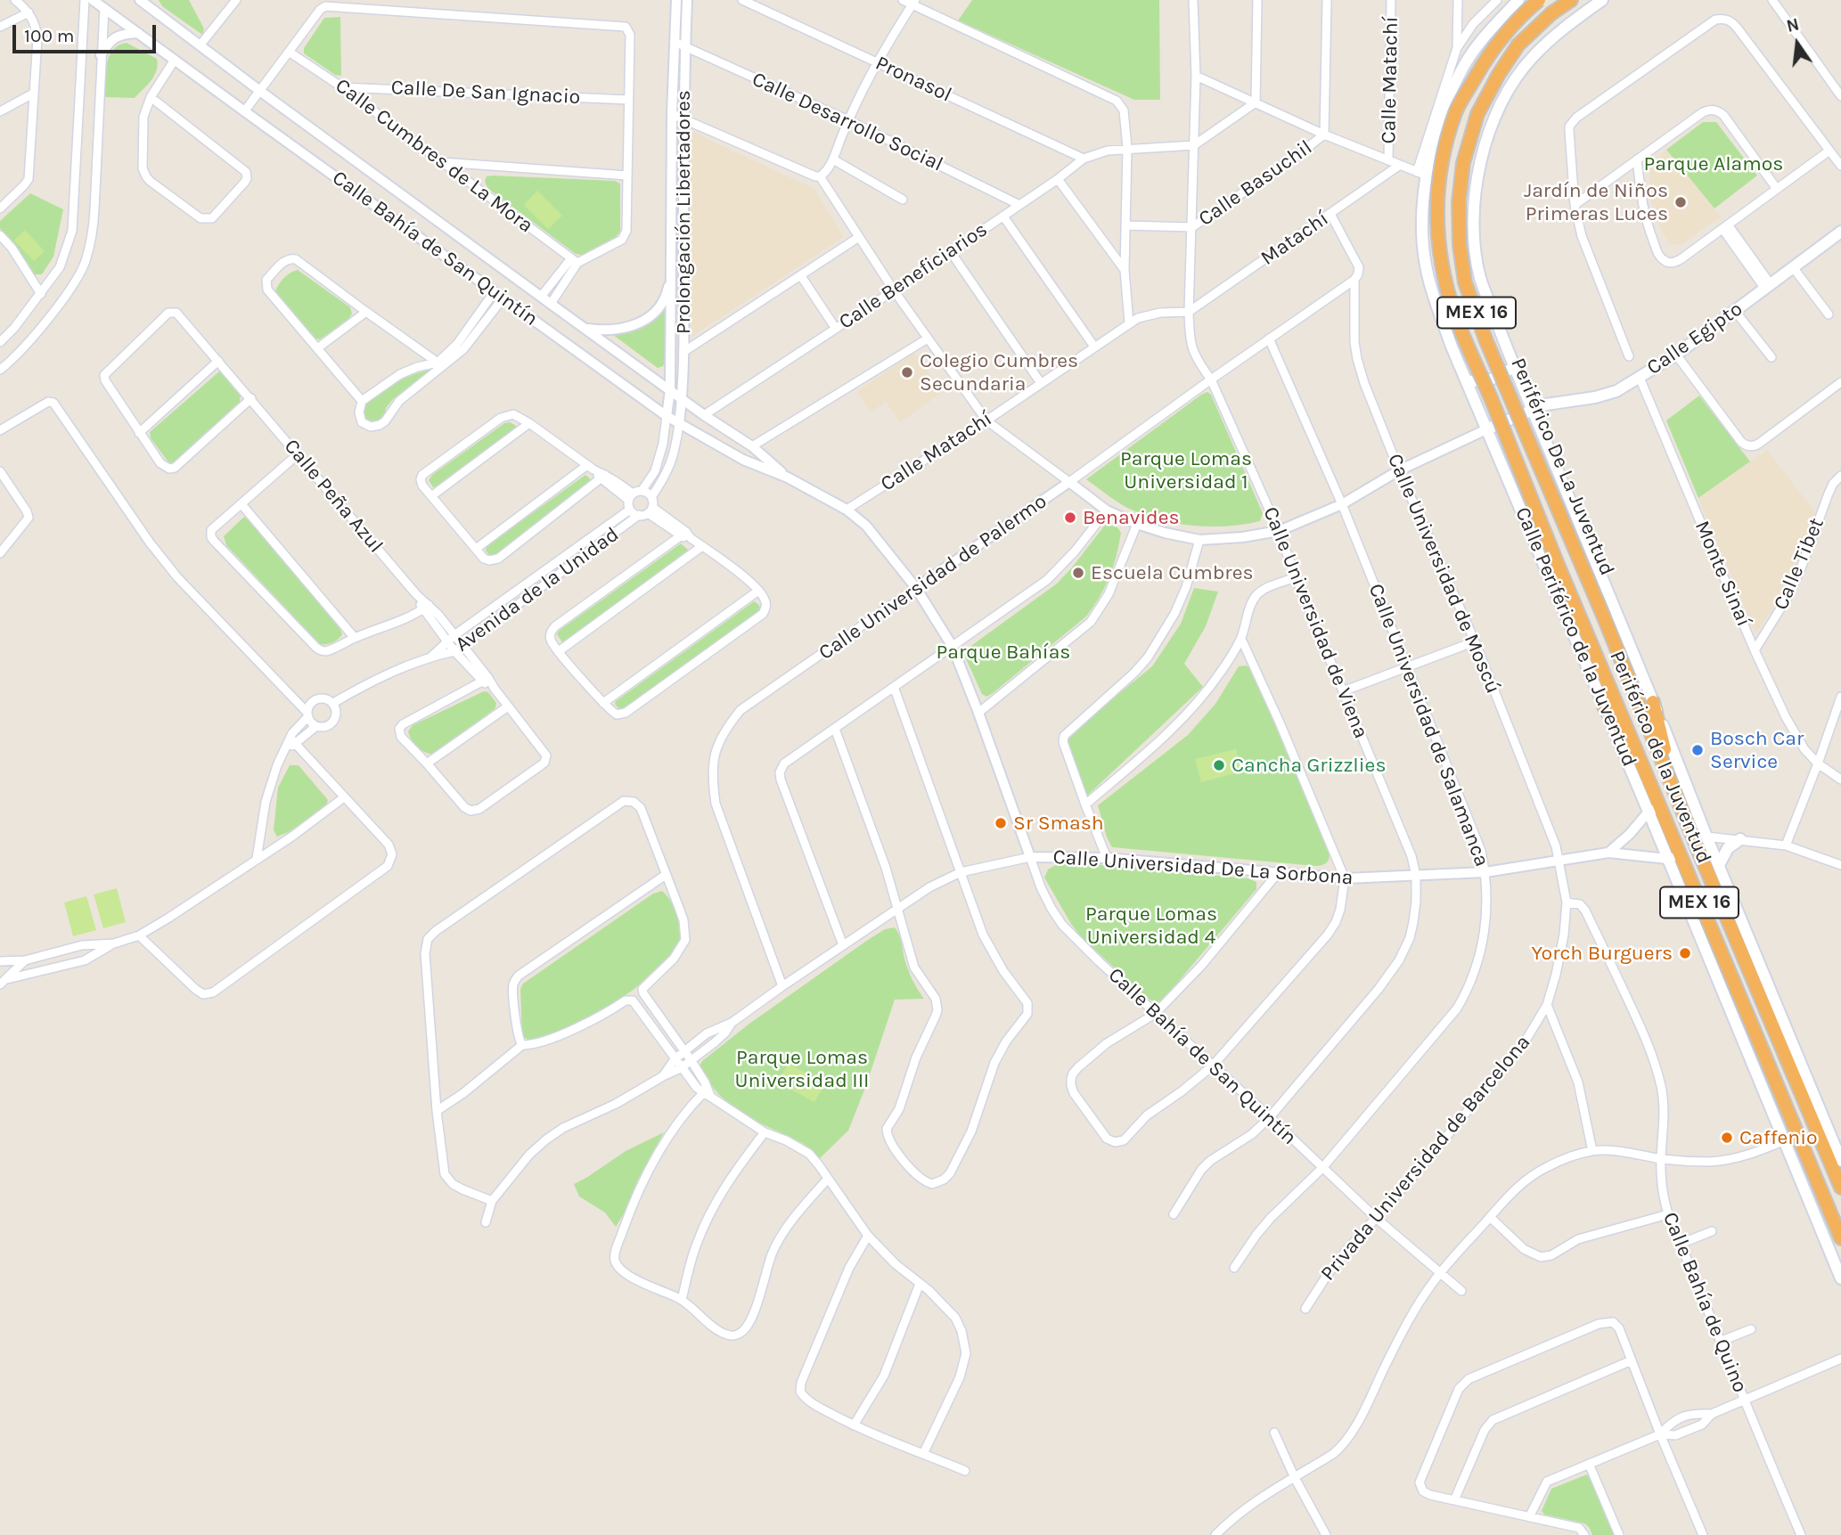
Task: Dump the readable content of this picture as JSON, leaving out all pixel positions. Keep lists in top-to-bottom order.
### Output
{
  "streets": {
    "highway": ["MEX 16", "Periférico De La Juventud", "Periférico de la Juventud"],
    "main road": ["Calle Egipto", "Calle Periférico de la Juventud"],
    "street": [
      "Pronasol",
      "Calle Matachí",
      "Calle De San Ignacio",
      "Calle Desarrollo Social",
      "Calle Cumbres de La Mora",
      "Calle Basuchil",
      "Prolongación Libertadores",
      "Matachí",
      "Calle Bahía de San Quintín",
      "Calle Beneficiarios",
      "Calle Peña Azul",
      "Calle Tibet",
      "Calle Universidad de Moscú",
      "Monte Sinaí",
      "Calle Universidad de Palermo",
      "Avenida de la Unidad",
      "Calle Universidad de Viena",
      "Calle Universidad de Salamanca",
      "Calle Universidad De La Sorbona",
      "Privada Universidad de Barcelona",
      "Calle Bahía de Quino"
    ]
  },
  "crossings": [
    ["Pronasol", "Calle Beneficiarios"],
    ["Calle Matachí", "Matachí"],
    ["Calle Matachí", "Calle Bahía de San Quintín"],
    ["Calle Matachí", "Calle Universidad de Viena"],
    ["Calle De San Ignacio", "Calle Cumbres de La Mora"],
    ["Calle Desarrollo Social", "Prolongación Libertadores"],
    ["Calle Desarrollo Social", "Calle Beneficiarios"],
    ["Calle Basuchil", "Calle Universidad de Viena"],
    ["Prolongación Libertadores", "Calle Bahía de San Quintín"],
    ["Prolongación Libertadores", "Avenida de la Unidad"],
    ["Matachí", "Calle Universidad de Viena"],
    ["Calle Bahía de San Quintín", "Calle Beneficiarios"],
    ["Calle Bahía de San Quintín", "Calle Universidad de Palermo"],
    ["Calle Bahía de San Quintín", "Avenida de la Unidad"],
    ["Calle Bahía de San Quintín", "Calle Universidad de Viena"],
    ["Calle Bahía de San Quintín", "Calle Universidad de Salamanca"],
    ["Calle Bahía de San Quintín", "Calle Universidad De La Sorbona"],
    ["Calle Bahía de San Quintín", "Privada Universidad de Barcelona"],
    ["Calle Beneficiarios", "Calle Universidad de Viena"],
    ["Calle Egipto", "Monte Sinaí"],
    ["Calle Egipto", "Calle Periférico de la Juventud"],
    ["Periférico De La Juventud", "Periférico de la Juventud"],
    ["Calle Tibet", "Monte Sinaí"],
    ["Calle Universidad de Moscú", "Calle Universidad de Palermo"],
    ["Calle Universidad de Moscú", "Calle Universidad De La Sorbona"],
    ["Calle Universidad de Moscú", "Privada Universidad de Barcelona"],
    ["Calle Universidad de Palermo", "Calle Universidad de Viena"],
    ["Calle Universidad de Palermo", "Calle Universidad de Salamanca"],
    ["Calle Universidad de Palermo", "Calle Universidad De La Sorbona"],
    ["Calle Universidad de Viena", "Calle Universidad De La Sorbona"],
    ["Calle Periférico de la Juventud", "Periférico de la Juventud"],
    ["Calle Universidad de Salamanca", "Calle Universidad De La Sorbona"],
    ["Periférico de la Juventud", "Calle Universidad De La Sorbona"],
    ["Calle Universidad De La Sorbona", "Privada Universidad de Barcelona"],
    ["Privada Universidad de Barcelona", "Calle Bahía de Quino"]
  ],
  "parks": [
    "Parque Alamos",
    "Parque Lomas Universidad 1",
    "Parque Bahías",
    "Parque Lomas Universidad 4",
    "Parque Lomas Universidad III"
  ],
  "places": [
    "Jardín de Niños Primeras Luces",
    "Colegio Cumbres Secundaria",
    "Benavides",
    "Escuela Cumbres",
    "Bosch Car Service",
    "Cancha Grizzlies",
    "Sr Smash",
    "Yorch Burguers",
    "Caffenio"
  ],
  "scale_bar": "100 m",
  "north": "top"
}
